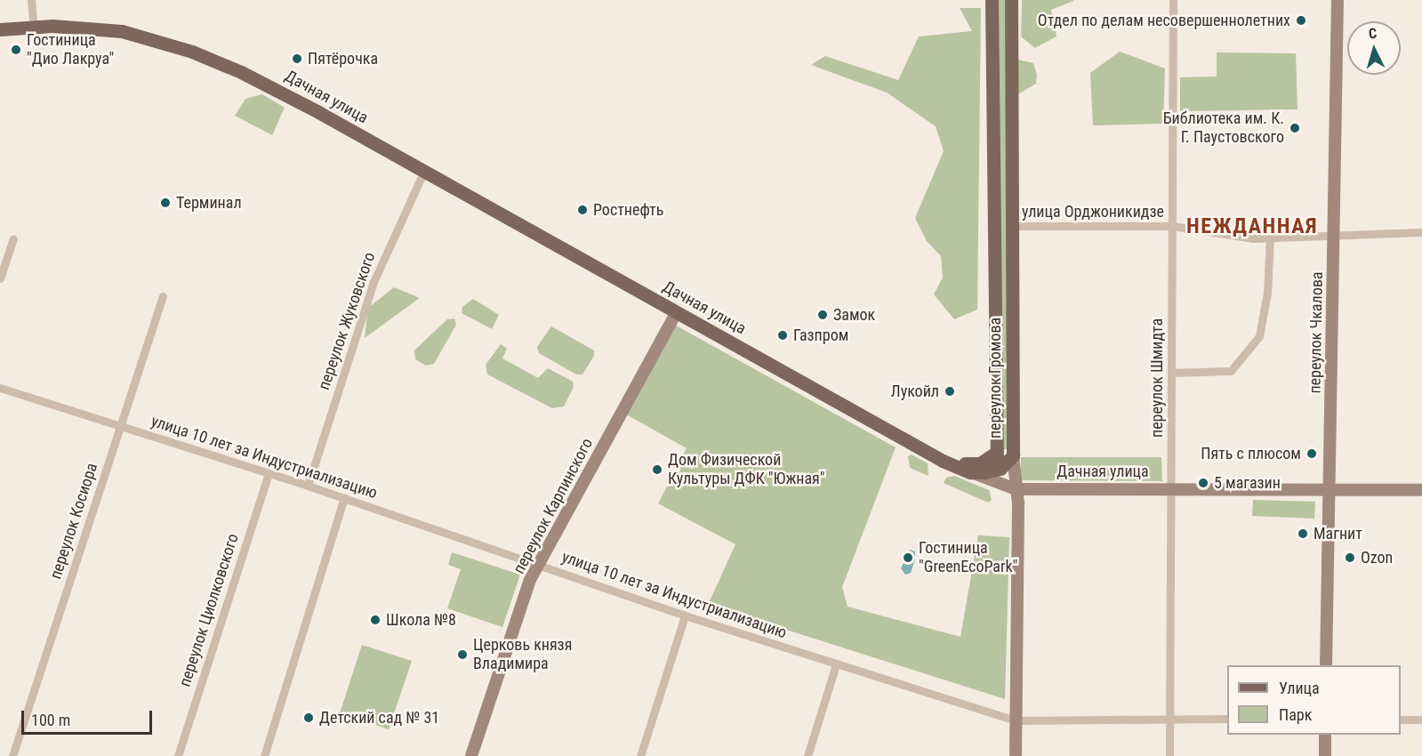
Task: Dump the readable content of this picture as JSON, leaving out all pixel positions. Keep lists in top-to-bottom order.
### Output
{
  "streets": {
    "main road": ["Дачная улица", "переулок Громова"],
    "street": [
      "улица Орджоникидзе",
      "переулок Жуковского",
      "переулок Чкалова",
      "переулок Шмидта",
      "улица 10 лет за Индустриализацию",
      "переулок Карпинского",
      "переулок Косиора",
      "переулок Циолковского"
    ]
  },
  "crossings": [
    ["Дачная улица", "переулок Жуковского"],
    ["Дачная улица", "переулок Чкалова"],
    ["Дачная улица", "переулок Громова"],
    ["Дачная улица", "переулок Шмидта"],
    ["Дачная улица", "переулок Карпинского"],
    ["улица Орджоникидзе", "переулок Чкалова"],
    ["улица Орджоникидзе", "переулок Громова"],
    ["улица Орджоникидзе", "переулок Шмидта"],
    ["переулок Жуковского", "улица 10 лет за Индустриализацию"],
    ["переулок Громова", "улица 10 лет за Индустриализацию"],
    ["переулок Шмидта", "улица 10 лет за Индустриализацию"],
    ["улица 10 лет за Индустриализацию", "переулок Карпинского"],
    ["улица 10 лет за Индустриализацию", "переулок Косиора"],
    ["улица 10 лет за Индустриализацию", "переулок Циолковского"]
  ],
  "districts": ["НЕЖДАННАЯ"],
  "places": [
    "Отдел по делам несовершеннолетних",
    "Гостиница \"Дио Лакруа\"",
    "Пятёрочка",
    "Библиотека им. К. Г. Паустовского",
    "Терминал",
    "Ростнефть",
    "Замок",
    "Газпром",
    "Лукойл",
    "Пять с плюсом",
    "Дом Физической Культуры ДФК \"Южная\"",
    "5 магазин",
    "Магнит",
    "Гостиница \"GreenEcoPark\"",
    "Ozon",
    "Школа №8",
    "Церковь князя Владимира",
    "Детский сад № 31"
  ],
  "legend": ["Улица", "Парк"],
  "scale_bar": "100 m",
  "north": "top"
}
